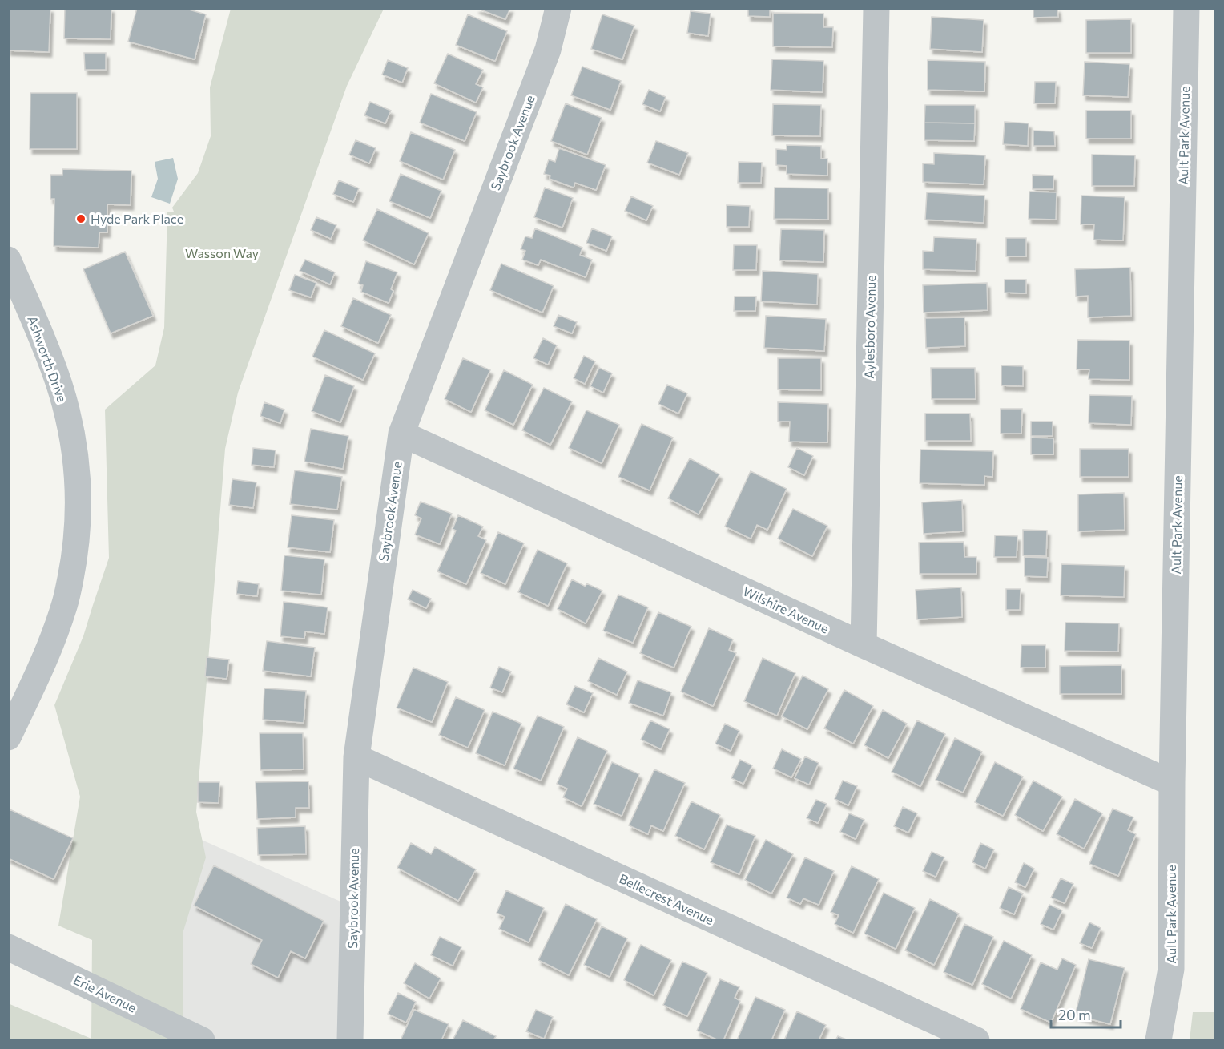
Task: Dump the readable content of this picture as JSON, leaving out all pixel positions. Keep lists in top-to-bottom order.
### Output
{
  "streets": {
    "street": [
      "Ault Park Avenue",
      "Saybrook Avenue",
      "Aylesboro Avenue",
      "Ashworth Drive",
      "Wilshire Avenue",
      "Bellecrest Avenue",
      "Erie Avenue"
    ]
  },
  "crossings": [
    ["Ault Park Avenue", "Wilshire Avenue"],
    ["Saybrook Avenue", "Wilshire Avenue"],
    ["Saybrook Avenue", "Bellecrest Avenue"],
    ["Aylesboro Avenue", "Wilshire Avenue"]
  ],
  "parks": ["Wasson Way"],
  "places": ["Hyde Park Place"],
  "scale_bar": "20 m"
}
